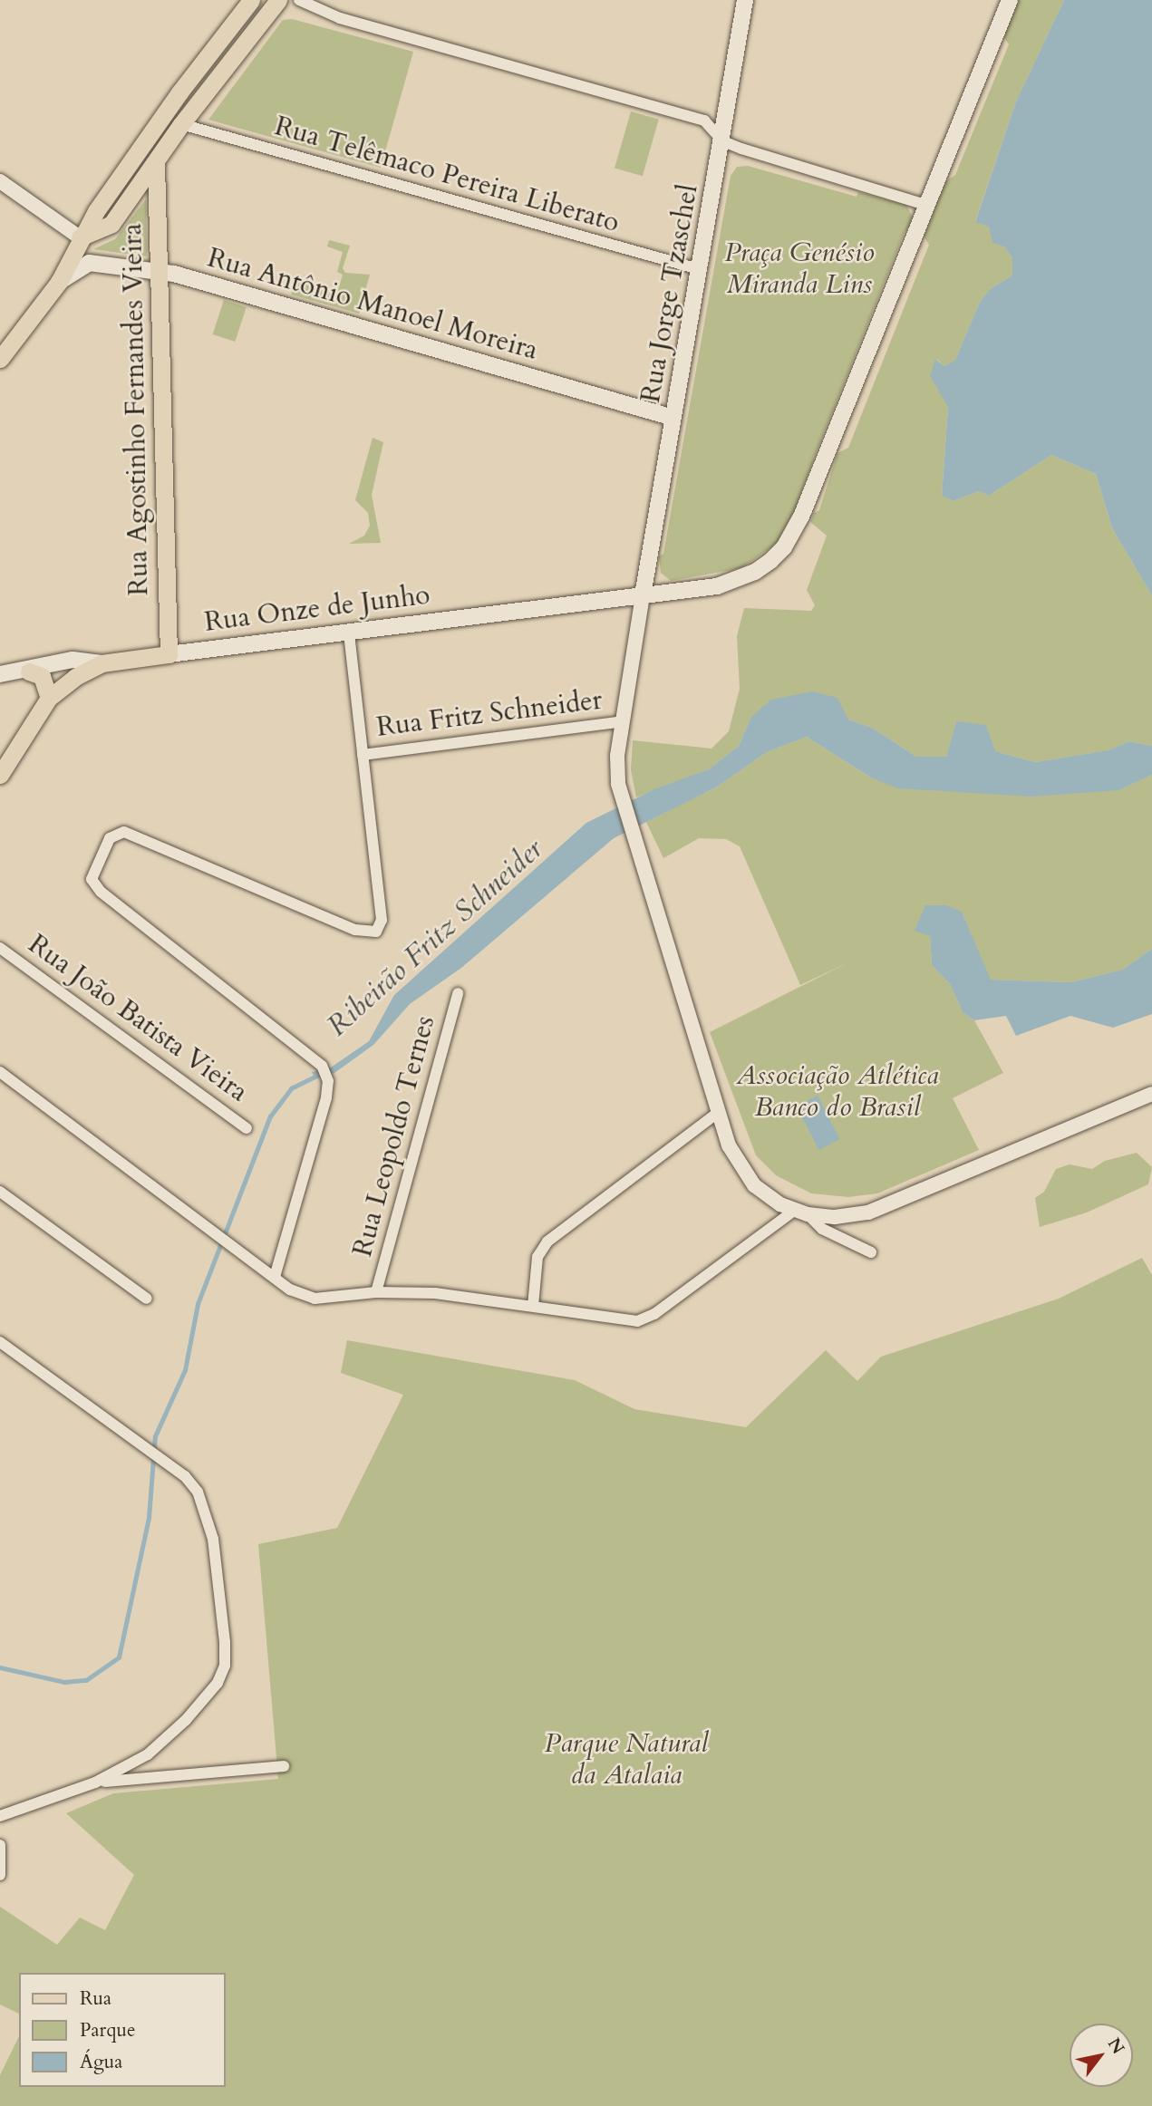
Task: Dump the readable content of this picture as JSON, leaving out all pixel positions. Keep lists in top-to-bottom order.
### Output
{
  "streets": {
    "main road": [
      "Rua Jorge Tzaschel",
      "Rua Antônio Manoel Moreira",
      "Rua Agostinho Fernandes Vieira",
      "Rua Onze de Junho"
    ],
    "street": [
      "Rua Telêmaco Pereira Liberato",
      "Rua Fritz Schneider",
      "Rua João Batista Vieira",
      "Rua Leopoldo Ternes"
    ]
  },
  "crossings": [
    ["Rua Telêmaco Pereira Liberato", "Rua Jorge Tzaschel"],
    ["Rua Jorge Tzaschel", "Rua Antônio Manoel Moreira"],
    ["Rua Jorge Tzaschel", "Rua Onze de Junho"],
    ["Rua Antônio Manoel Moreira", "Rua Agostinho Fernandes Vieira"],
    ["Rua Agostinho Fernandes Vieira", "Rua Onze de Junho"]
  ],
  "water": ["Ribeirão Fritz Schneider"],
  "parks": ["Praça Genésio Miranda Lins", "Associação Atlética Banco do Brasil", "Parque Natural da Atalaia"],
  "legend": ["Rua", "Parque", "Água"],
  "north": "top right"
}
